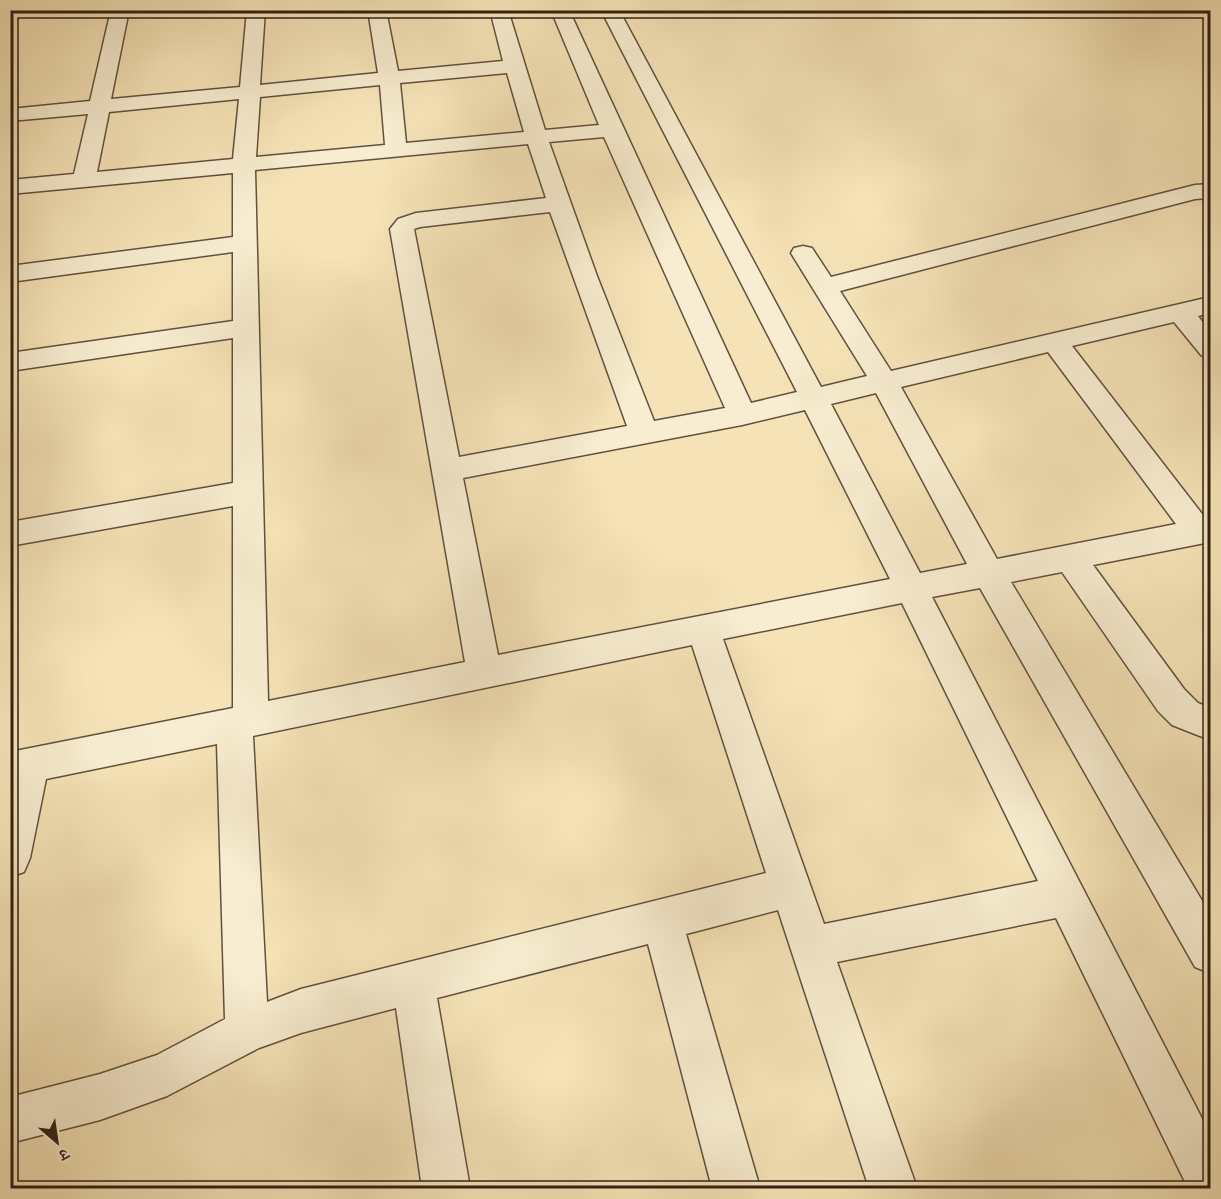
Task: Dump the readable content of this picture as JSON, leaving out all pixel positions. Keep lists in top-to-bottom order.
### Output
{
  "north": "bottom right"
}
